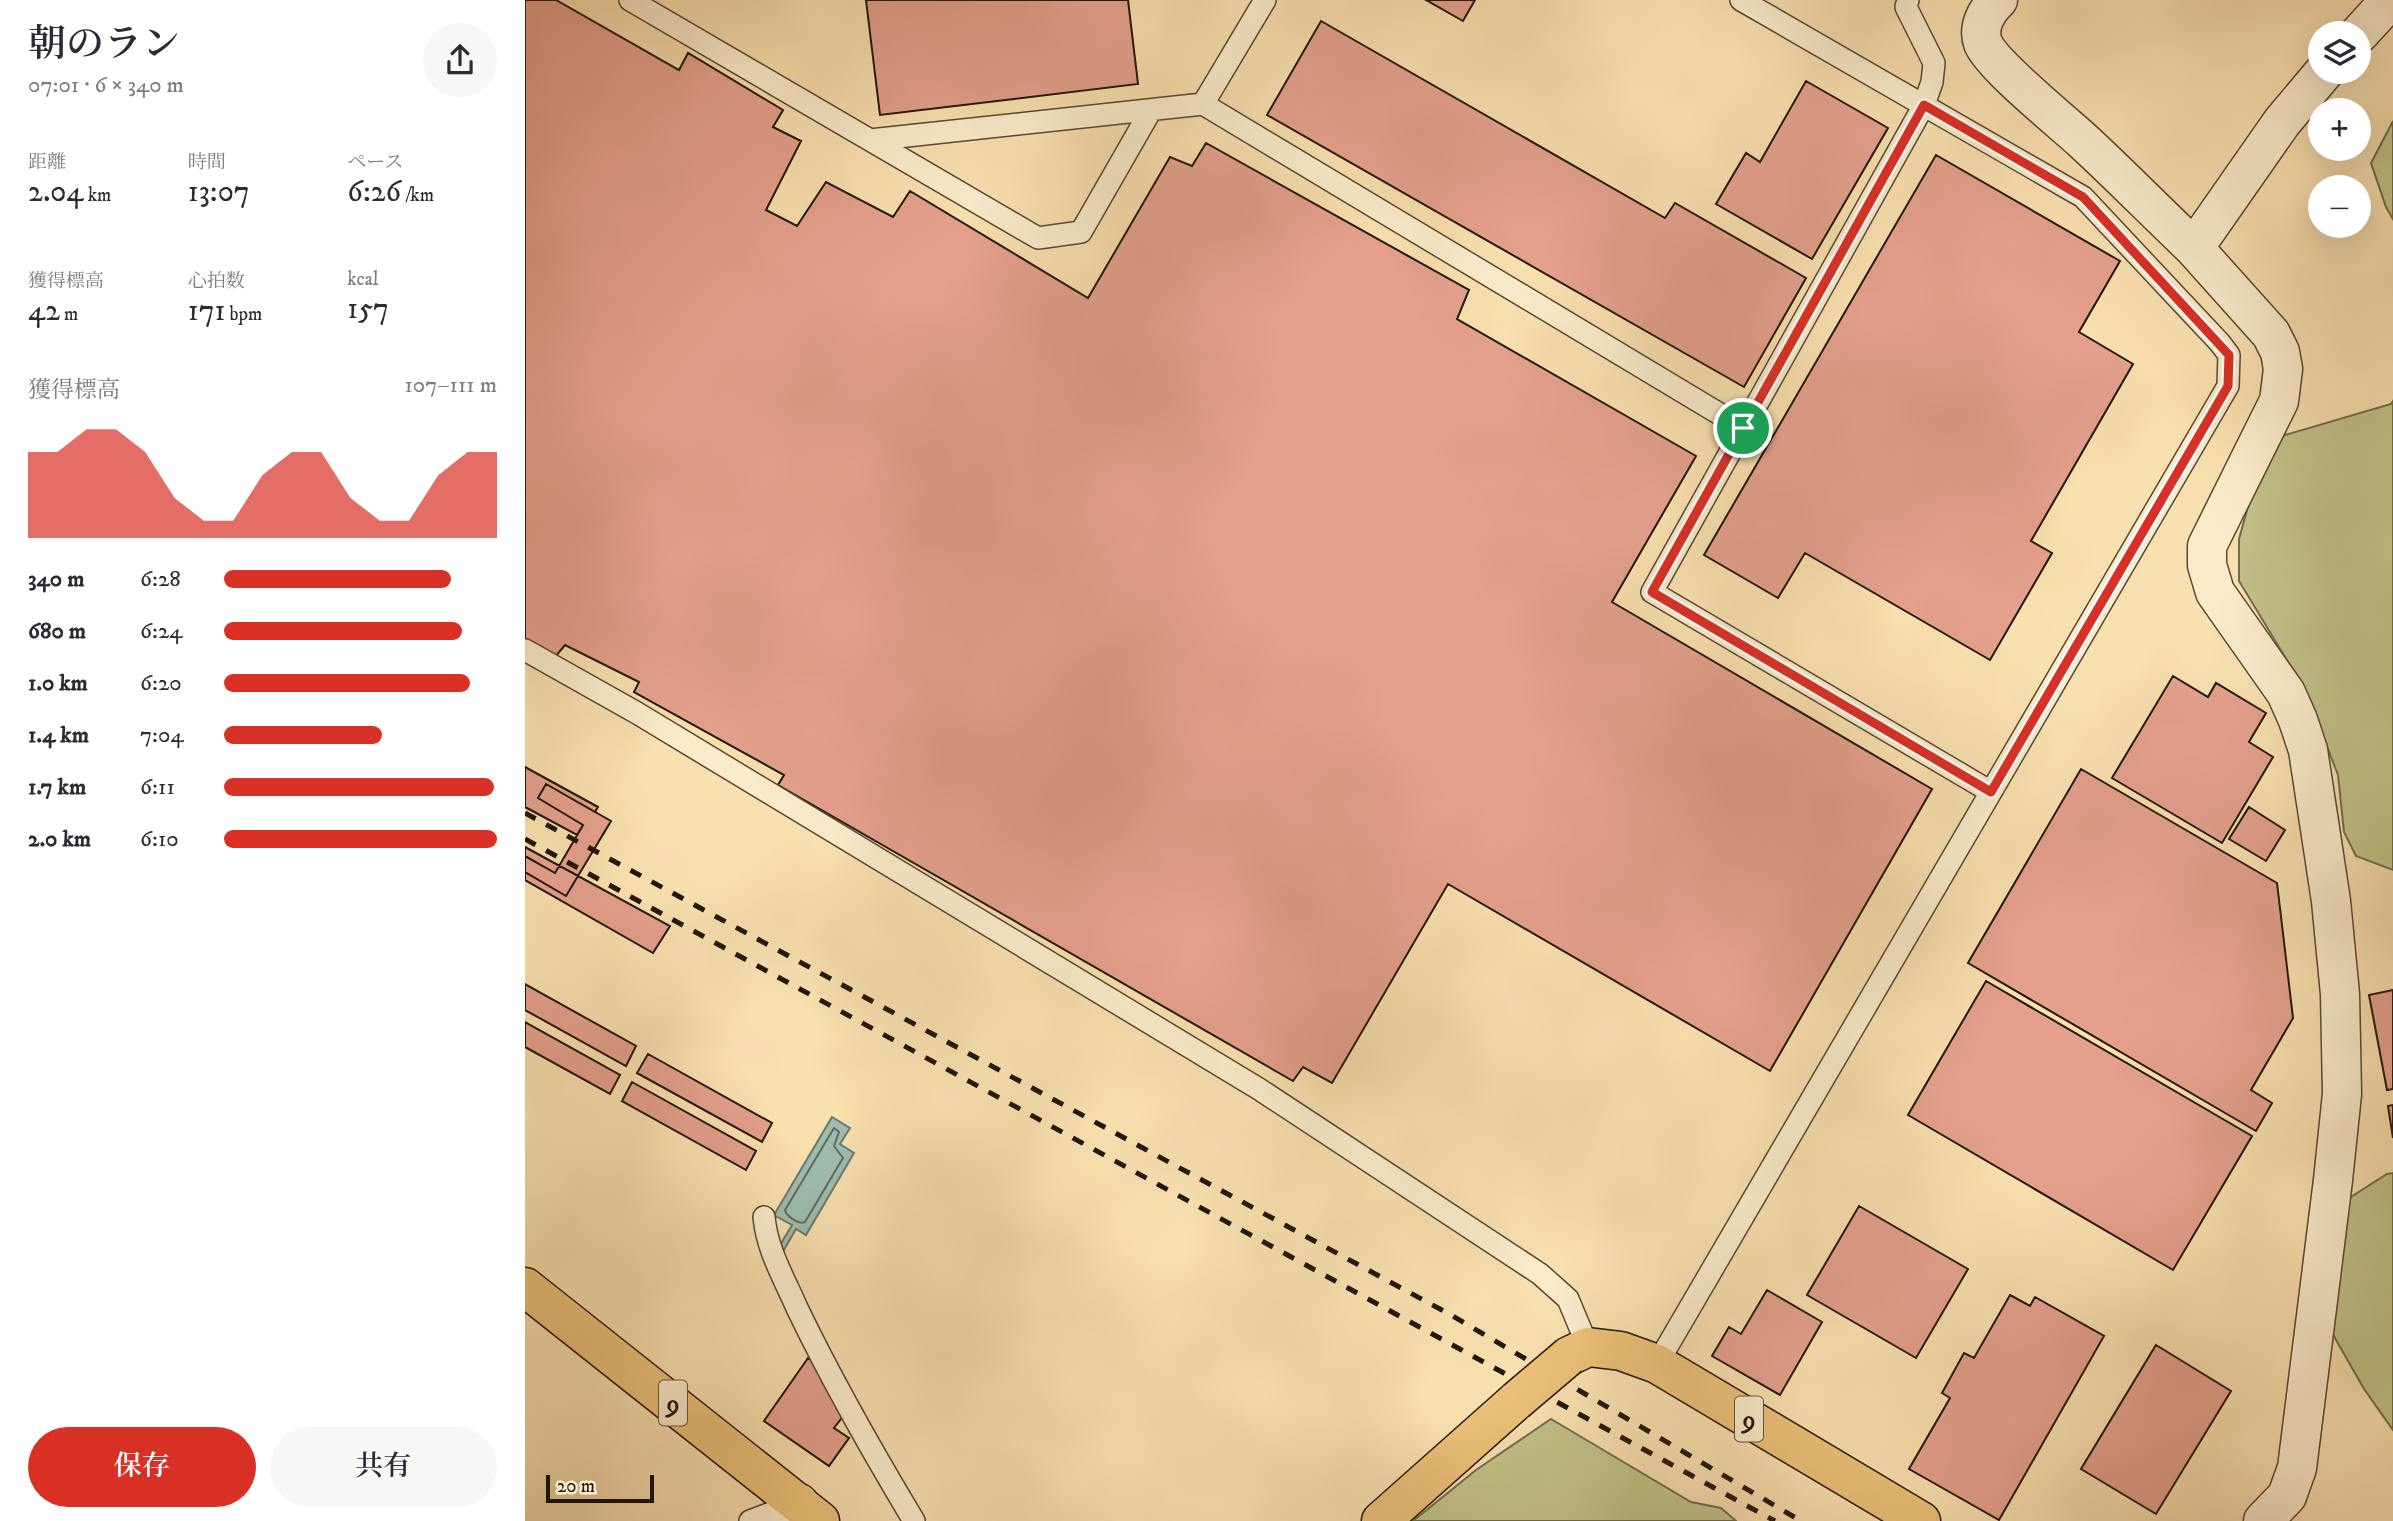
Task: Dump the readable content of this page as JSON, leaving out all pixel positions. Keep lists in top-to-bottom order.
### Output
{
  "streets": {
    "main road": ["9"]
  },
  "scale_bar": "20 m",
  "page": {
    "heading": ["朝のラン", "07:01 · 6 × 340 m"],
    "map_buttons": ["+", "−"],
    "stats": [
      ["距離", "2.04 km"],
      ["時間", "13:07"],
      ["ペース", "6:26 /km"],
      ["獲得標高", "42 m"],
      ["心拍数", "171 bpm"],
      ["kcal", "157"]
    ],
    "chart": ["獲得標高", "107–111 m"],
    "list": [
      {
        "name": "340 m",
        "note": "6:28"
      },
      {
        "name": "680 m",
        "note": "6:24"
      },
      {
        "name": "1.0 km",
        "note": "6:20"
      },
      {
        "name": "1.4 km",
        "note": "7:04"
      },
      {
        "name": "1.7 km",
        "note": "6:11"
      },
      {
        "name": "2.0 km",
        "note": "6:10"
      }
    ],
    "buttons": ["保存", "共有"],
    "scale": "20 m"
  }
}
